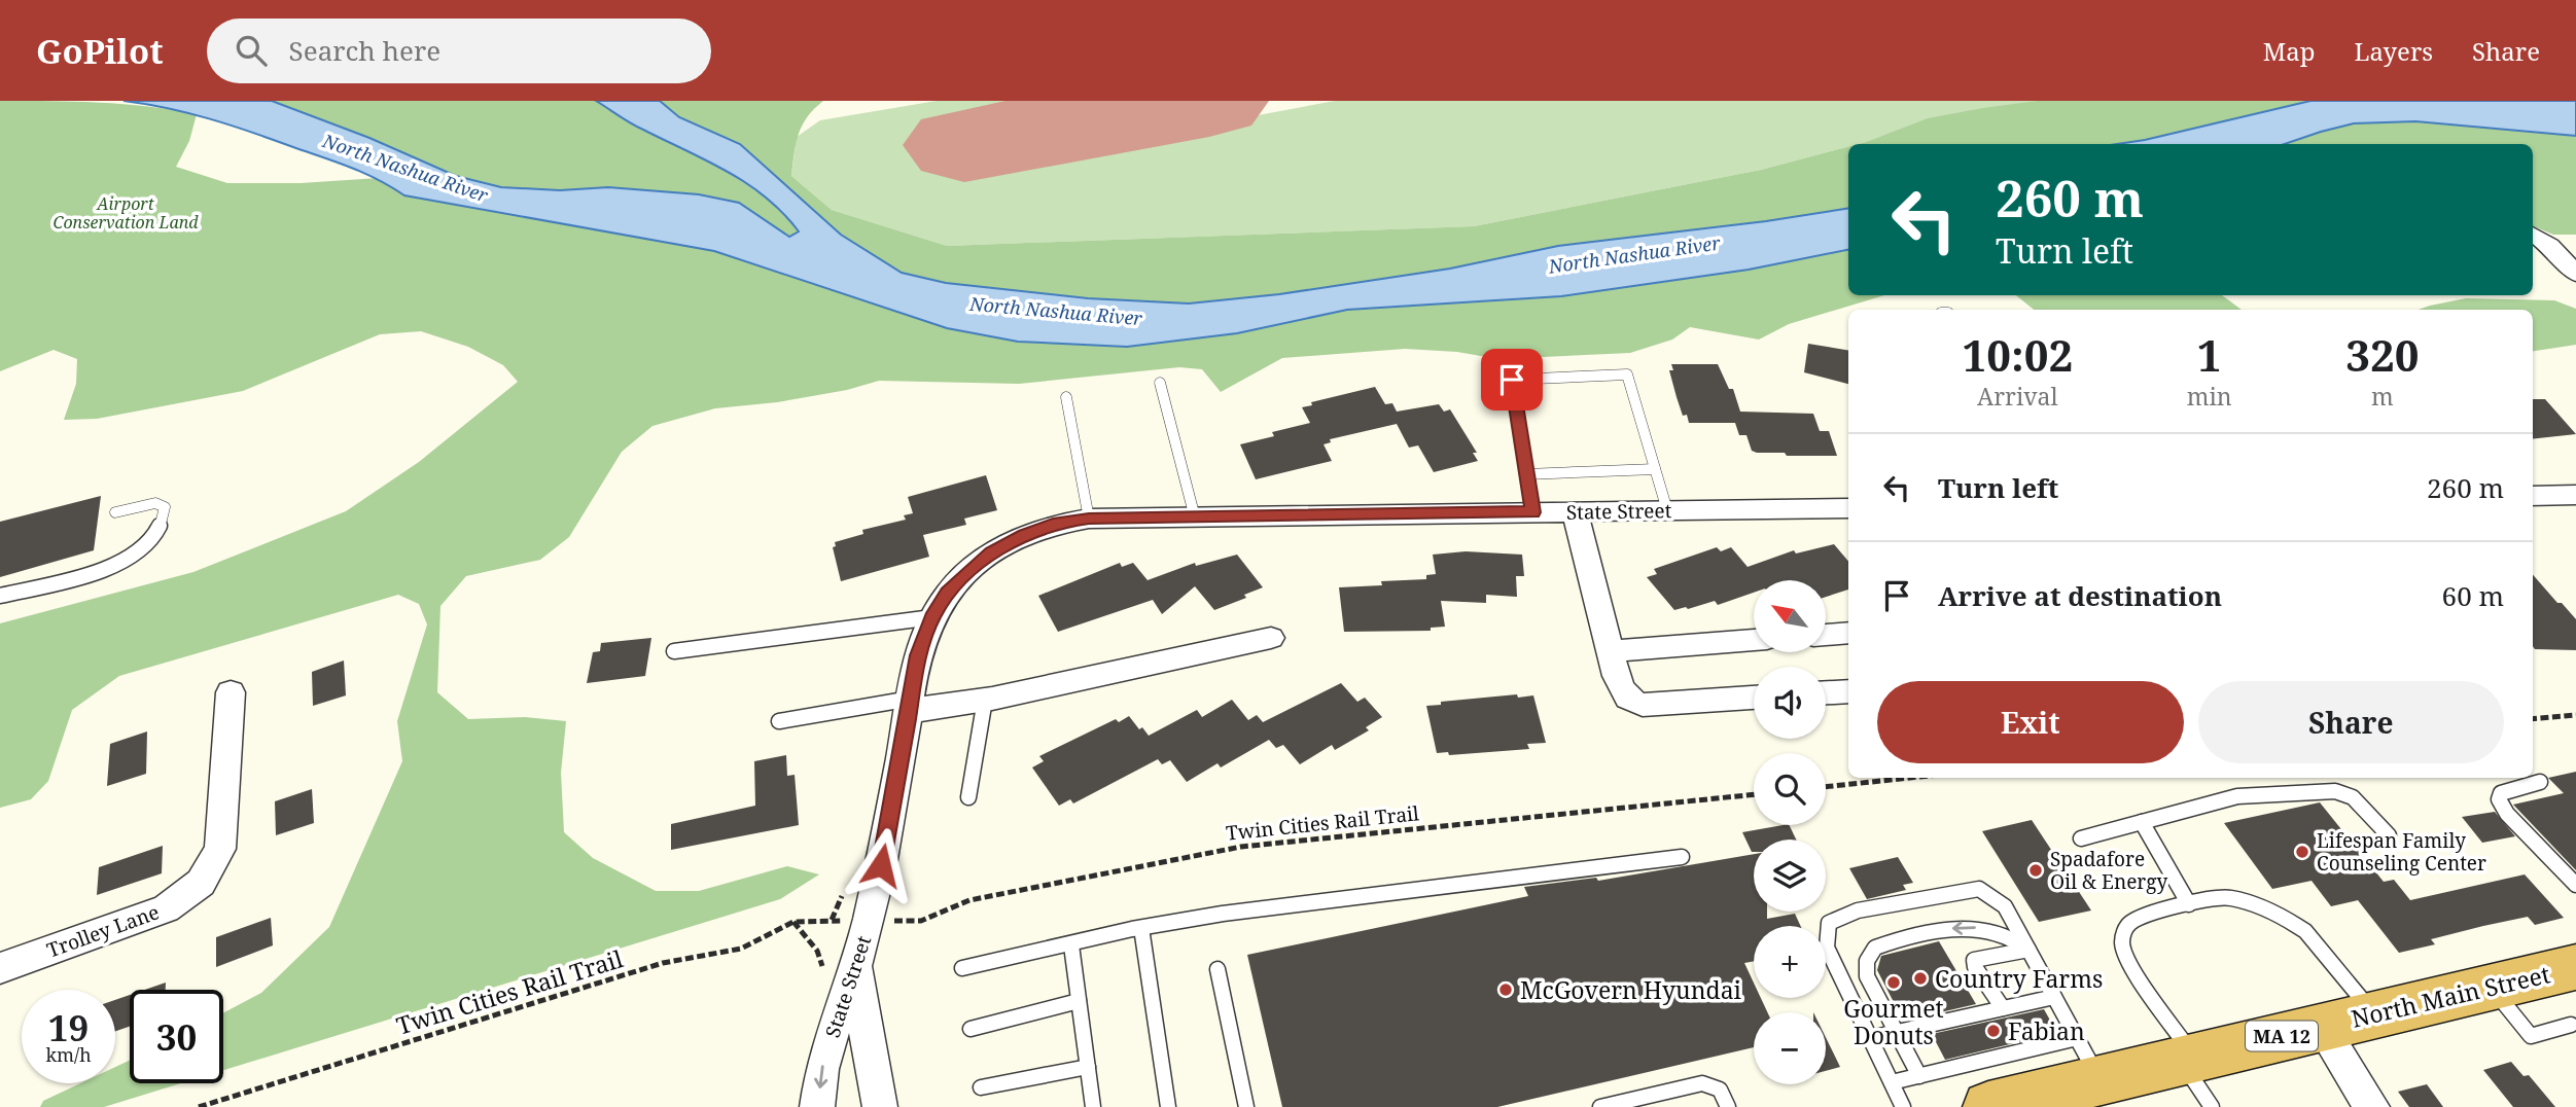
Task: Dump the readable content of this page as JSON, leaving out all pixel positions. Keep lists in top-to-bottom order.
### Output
{
  "streets": {
    "highway": ["North Main Street", "MA 12"],
    "street": ["State Street", "Trolley Lane"],
    "path": ["Twin Cities Rail Trail"]
  },
  "water": ["North Nashua River"],
  "parks": ["Airport Conservation Land"],
  "places": [
    "Lifespan Family Counseling Center",
    "Spadafore Oil & Energy",
    "Country Farms",
    "Gourmet Donuts",
    "McGovern Hyundai",
    "Fabian"
  ],
  "north": "top left",
  "page": {
    "header": "GoPilot",
    "search": "Search here",
    "nav": ["Map", "Layers", "Share"],
    "turn": ["260 m", "Turn left"],
    "eta": [
      "10:02",
      "Arrival",
      "1",
      "min",
      "320",
      "m"
    ],
    "list": [
      {
        "name": "Turn left",
        "value": "260 m"
      },
      {
        "name": "Arrive at destination",
        "value": "60 m"
      }
    ],
    "map_buttons": ["+", "−"],
    "buttons": ["Exit", "Share"],
    "speed": "19 km/h",
    "limit": "30"
  }
}
